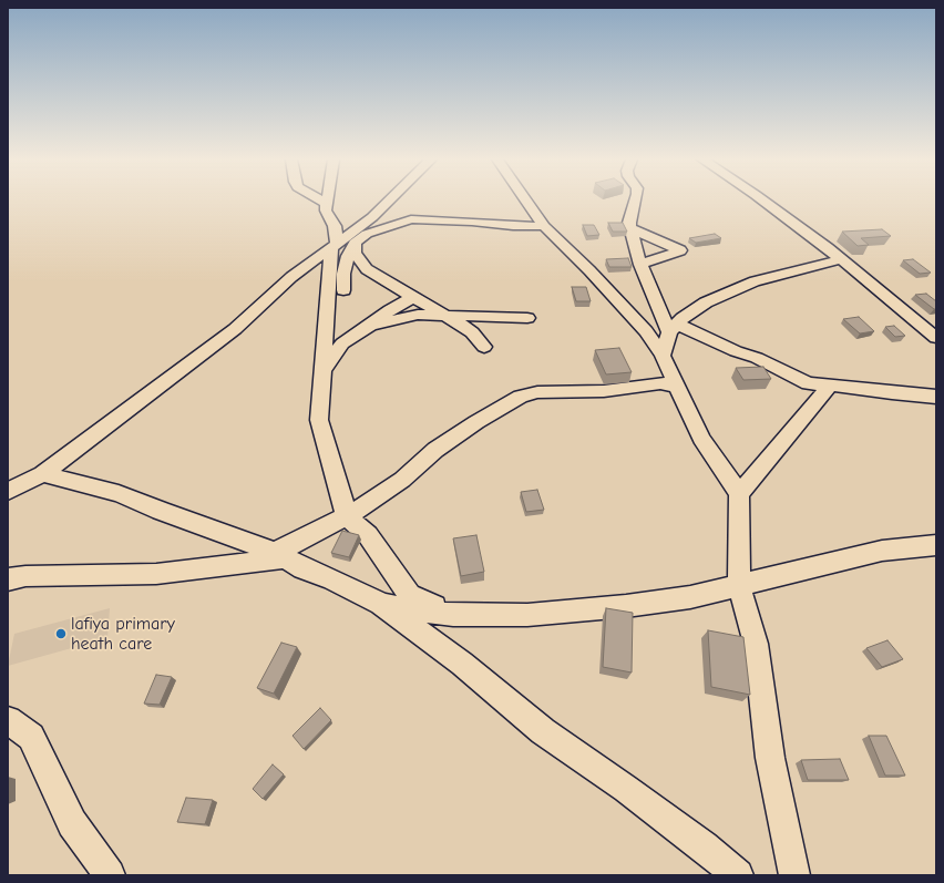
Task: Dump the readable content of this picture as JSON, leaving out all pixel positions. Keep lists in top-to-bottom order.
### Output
{
  "places": ["lafiya primary heath care"]
}
